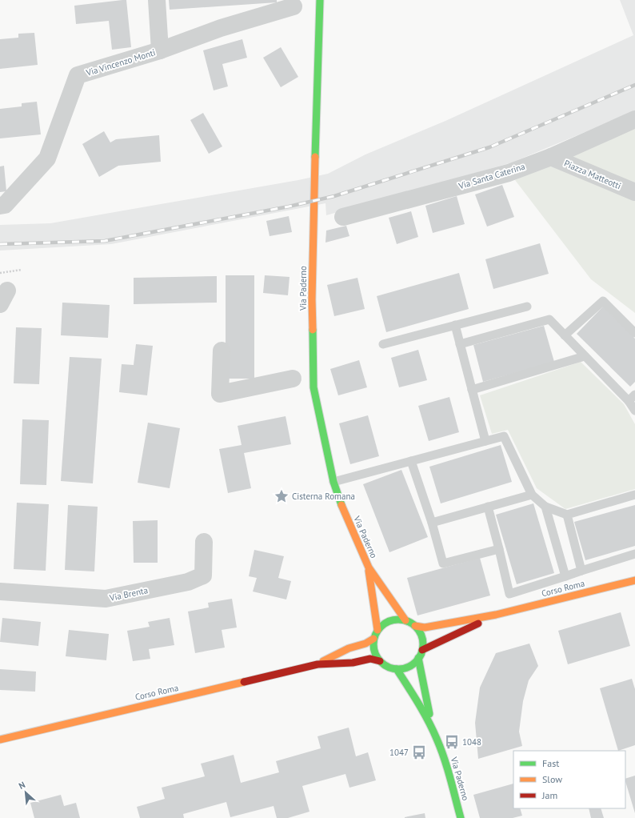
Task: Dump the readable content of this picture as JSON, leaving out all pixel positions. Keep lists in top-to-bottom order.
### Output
{
  "streets": {
    "street": [
      "Via Vincenzo Monti",
      "Piazza Matteotti",
      "Via Santa Caterina",
      "Via Paderno",
      "Corso Roma",
      "Via Brenta"
    ]
  },
  "crossings": [
    ["Piazza Matteotti", "Via Santa Caterina"],
    ["Via Paderno", "Corso Roma"]
  ],
  "places": {
    "place": ["Cisterna Romana"],
    "bus stop": ["1048", "1047"]
  },
  "legend": ["Fast", "Slow", "Jam"],
  "north": "top left"
}
